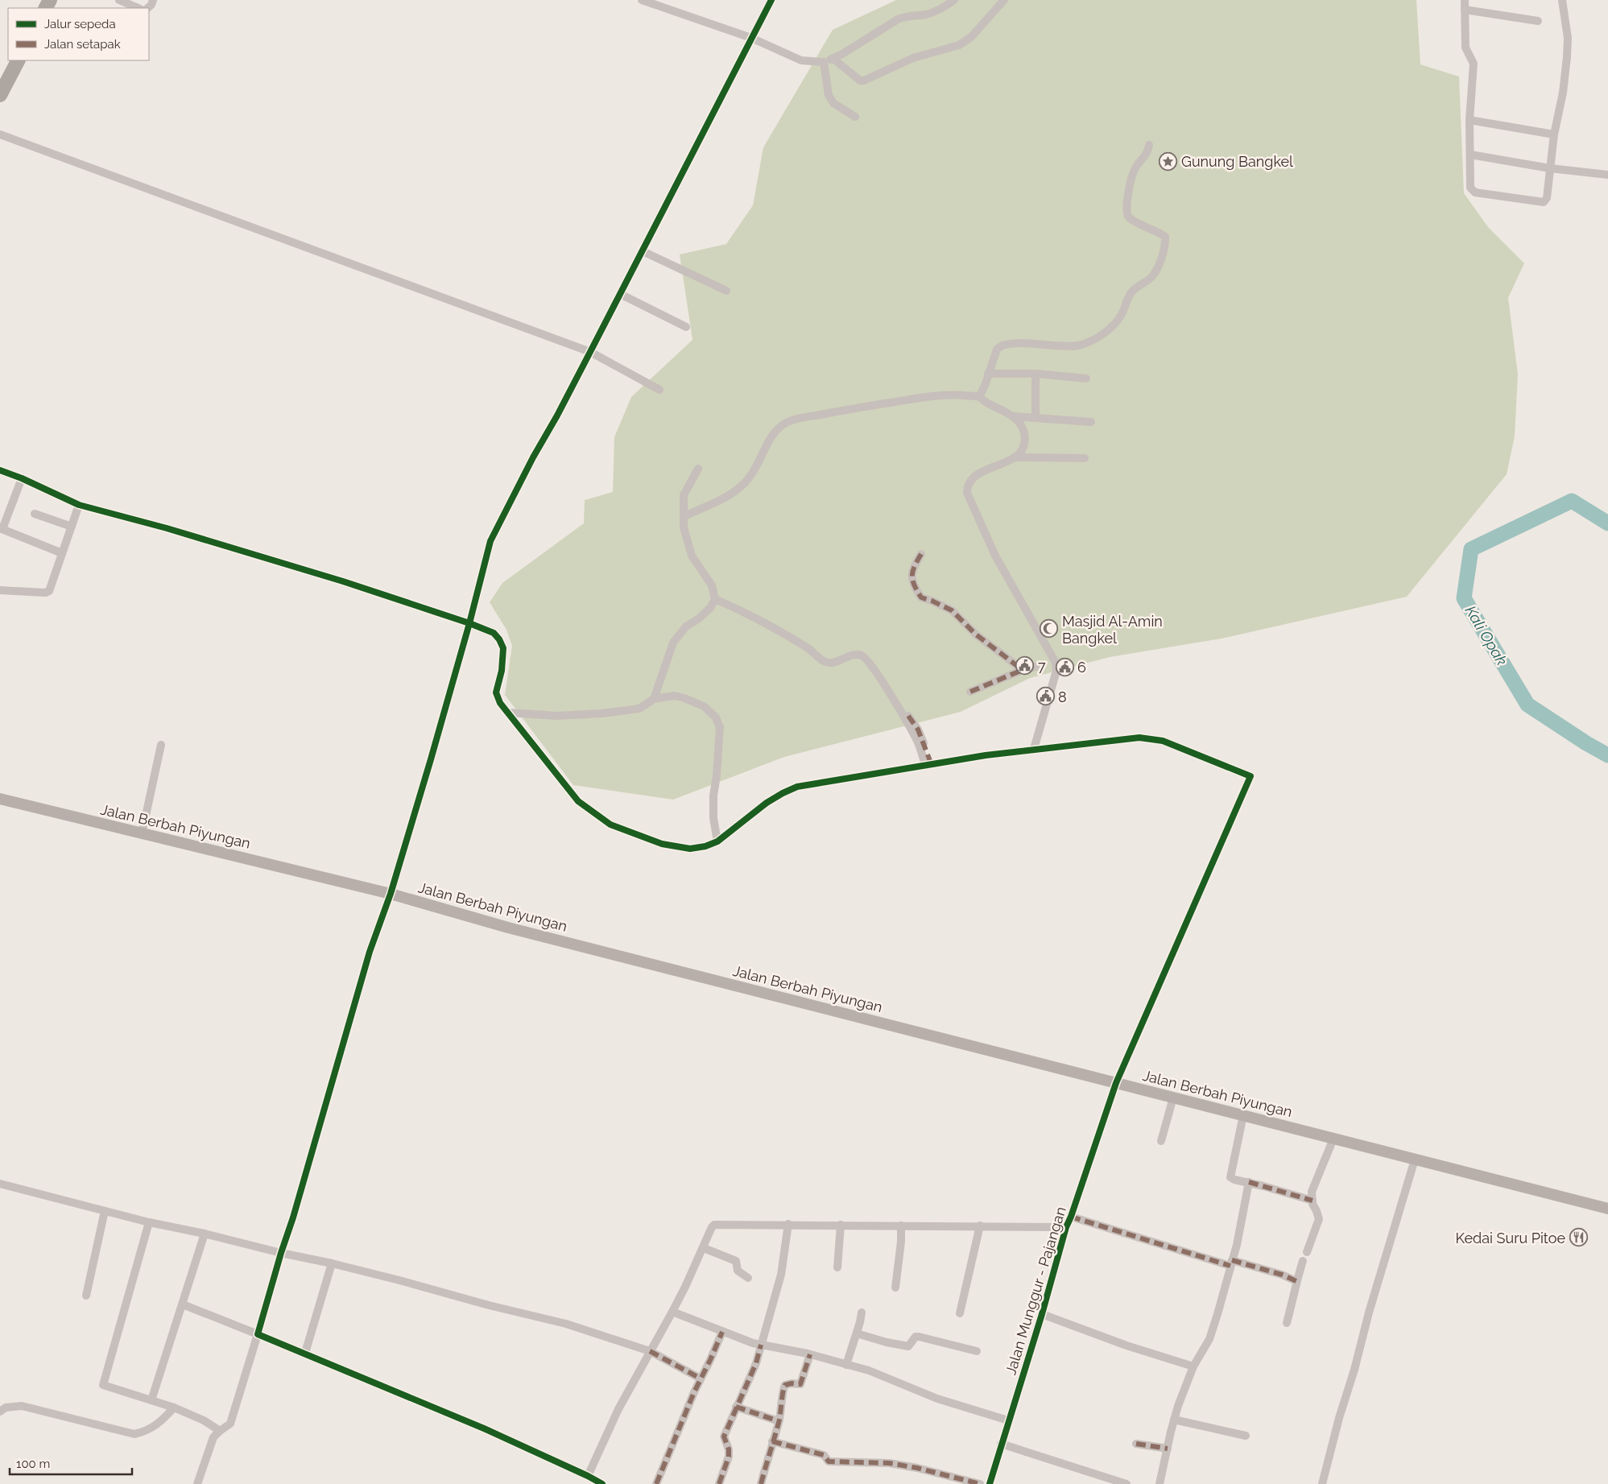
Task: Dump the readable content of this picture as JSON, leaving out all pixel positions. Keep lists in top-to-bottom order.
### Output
{
  "streets": {
    "street": ["Jalan Berbah Piyungan", "Jalan Munggur - Pajangan"]
  },
  "crossings": [
    ["Jalan Berbah Piyungan", "Jalan Munggur - Pajangan"]
  ],
  "water": ["Kali Opak"],
  "places": {
    "place": ["Gunung Bangkel"],
    "mosque": ["Masjid Al-Amin Bangkel"],
    "public building": ["7", "6", "8"],
    "restaurant": ["Kedai Suru Pitoe"]
  },
  "legend": ["Jalur sepeda", "Jalan setapak"],
  "scale_bar": "100 m"
}
